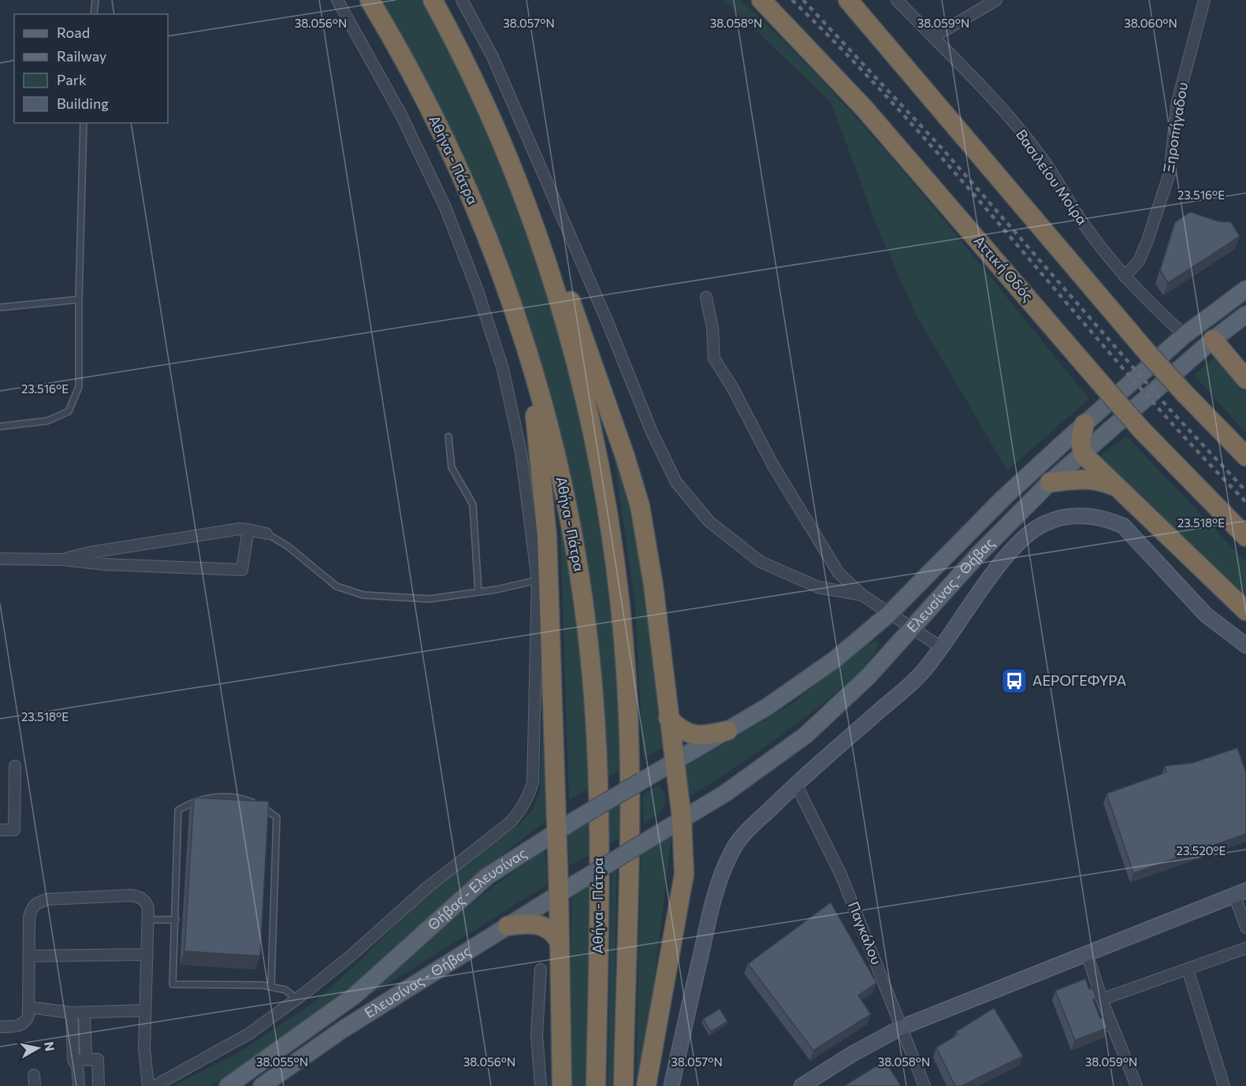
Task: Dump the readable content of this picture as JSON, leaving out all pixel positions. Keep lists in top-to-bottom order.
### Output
{
  "streets": {
    "highway": ["Αθήνα - Πάτρα", "Αττική Οδός"],
    "main road": ["Ελευσίνας - Θήβας", "Θήβας - Ελευσίνας"],
    "street": ["Ξηροπήγαδου", "Βασιλείου Μοίρα", "Παγκάλου"]
  },
  "crossings": [
    ["Ξηροπήγαδου", "Βασιλείου Μοίρα"],
    ["Βασιλείου Μοίρα", "Ελευσίνας - Θήβας"],
    ["Ελευσίνας - Θήβας", "Θήβας - Ελευσίνας"]
  ],
  "places": {
    "bus stop": ["ΑΕΡΟΓΕΦΥΡΑ"]
  },
  "legend": [
    "Road",
    "Railway",
    "Park",
    "Building"
  ],
  "north": "right",
  "coordinates": [
    "38.057°N",
    "38.060°N",
    "38.056°N",
    "38.058°N",
    "38.059°N",
    "23.516°E",
    "23.518°E",
    "23.520°E",
    "38.055°N"
  ]
}
